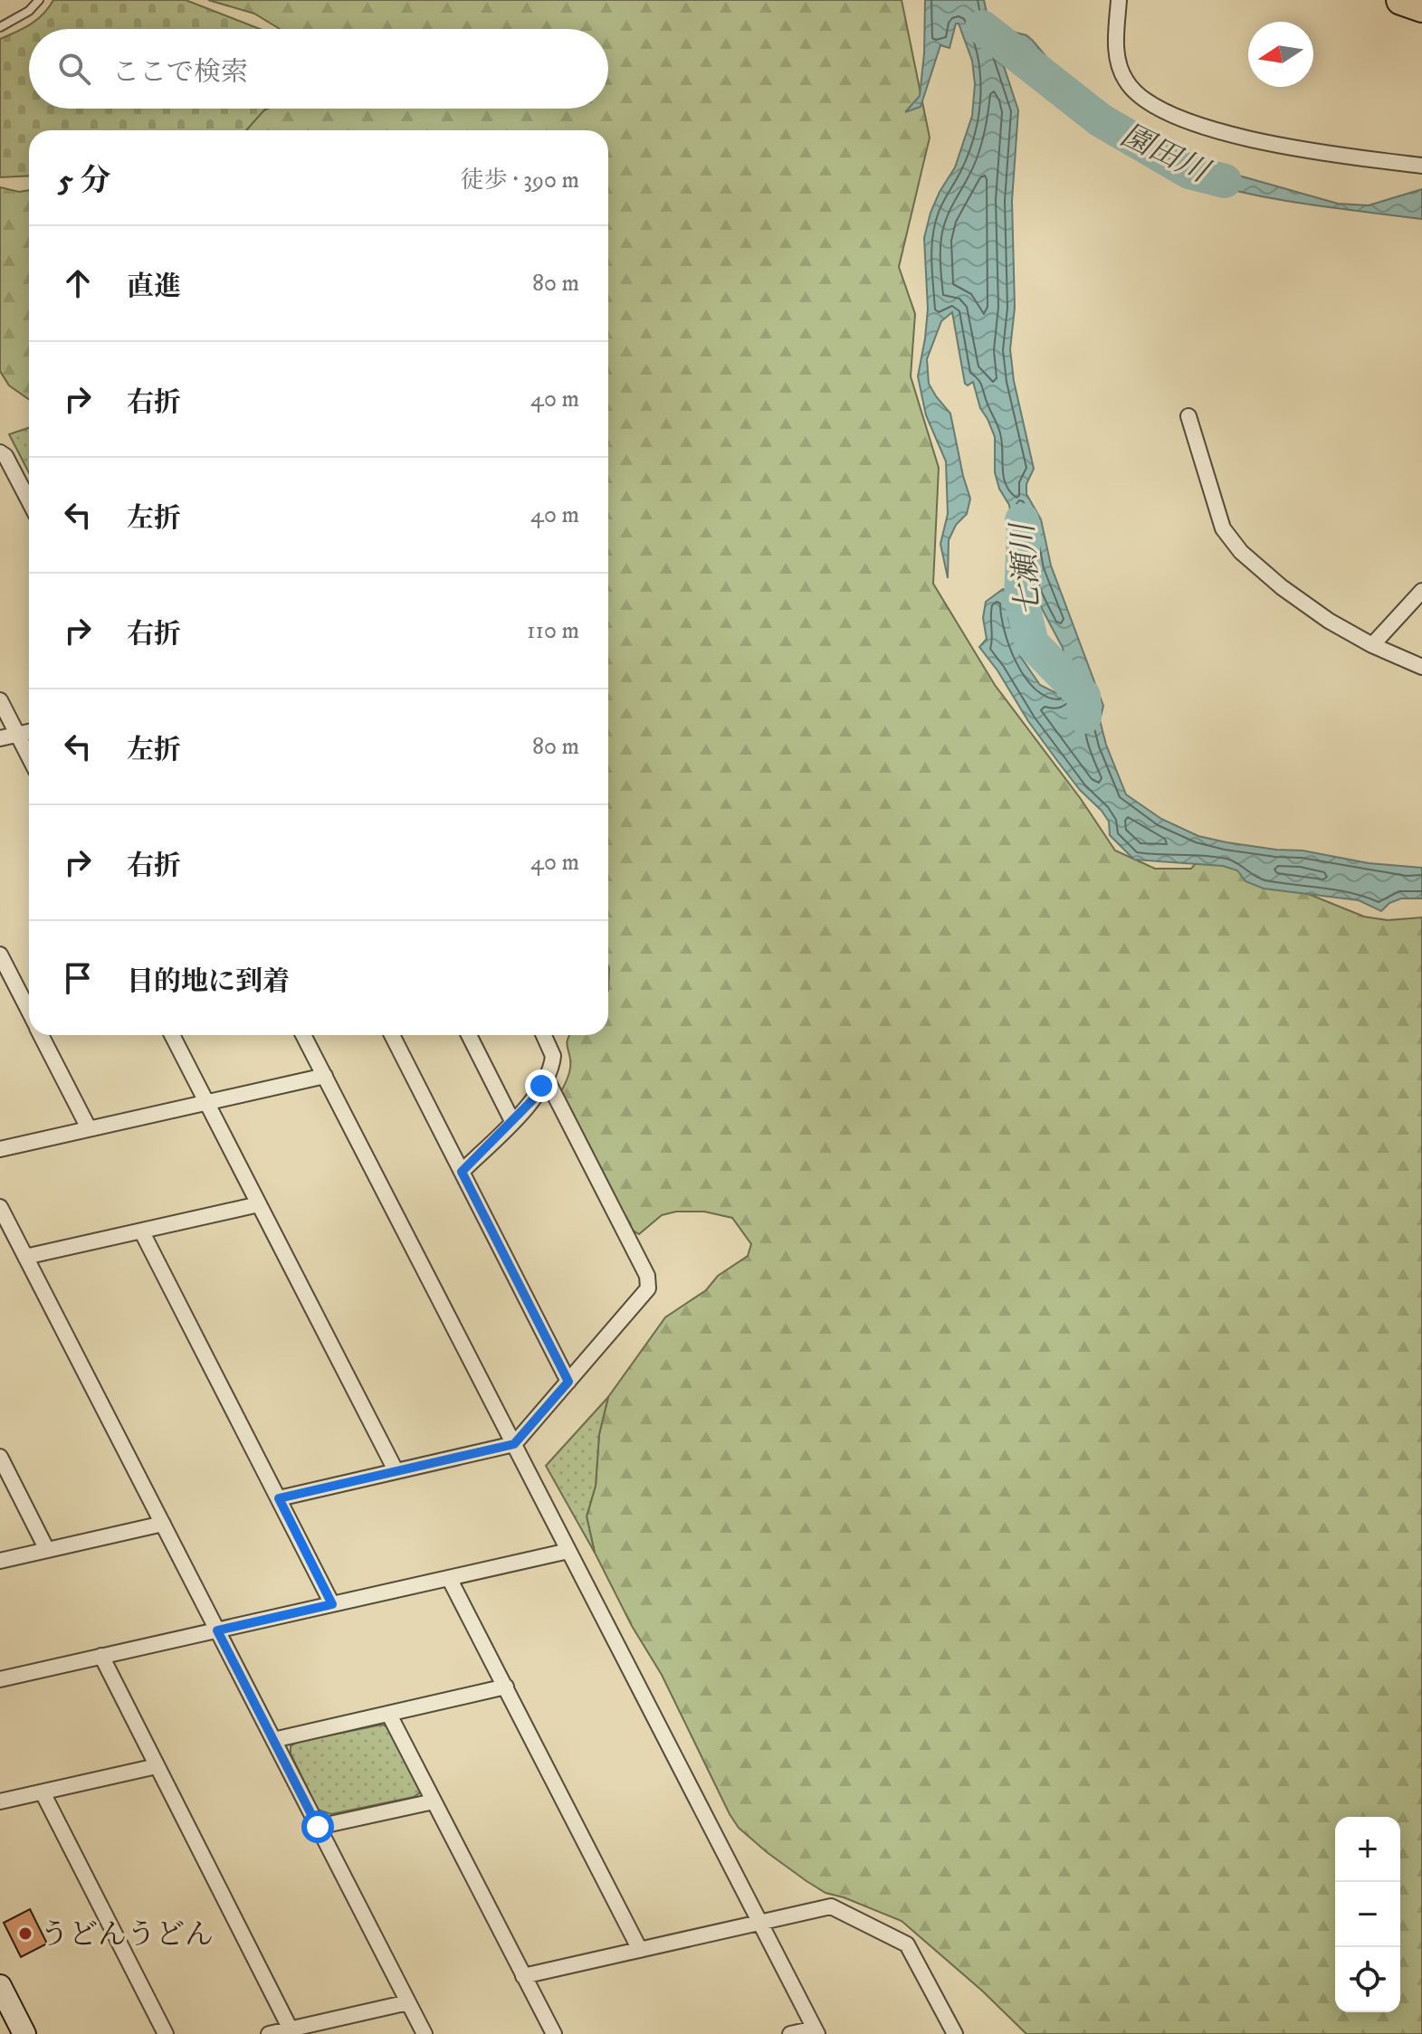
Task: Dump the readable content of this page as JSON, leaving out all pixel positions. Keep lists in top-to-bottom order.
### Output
{
  "water": ["園田川", "七瀬川"],
  "places": ["うどんうどん"],
  "north": "left",
  "page": {
    "search": "ここで検索",
    "heading": ["5 分", "徒歩 · 390 m"],
    "list": [
      ["直進", "80 m"],
      ["右折", "40 m"],
      ["左折", "40 m"],
      ["右折", "110 m"],
      ["左折", "80 m"],
      ["右折", "40 m"],
      "目的地に到着"
    ],
    "map_buttons": ["+", "−"]
  }
}
